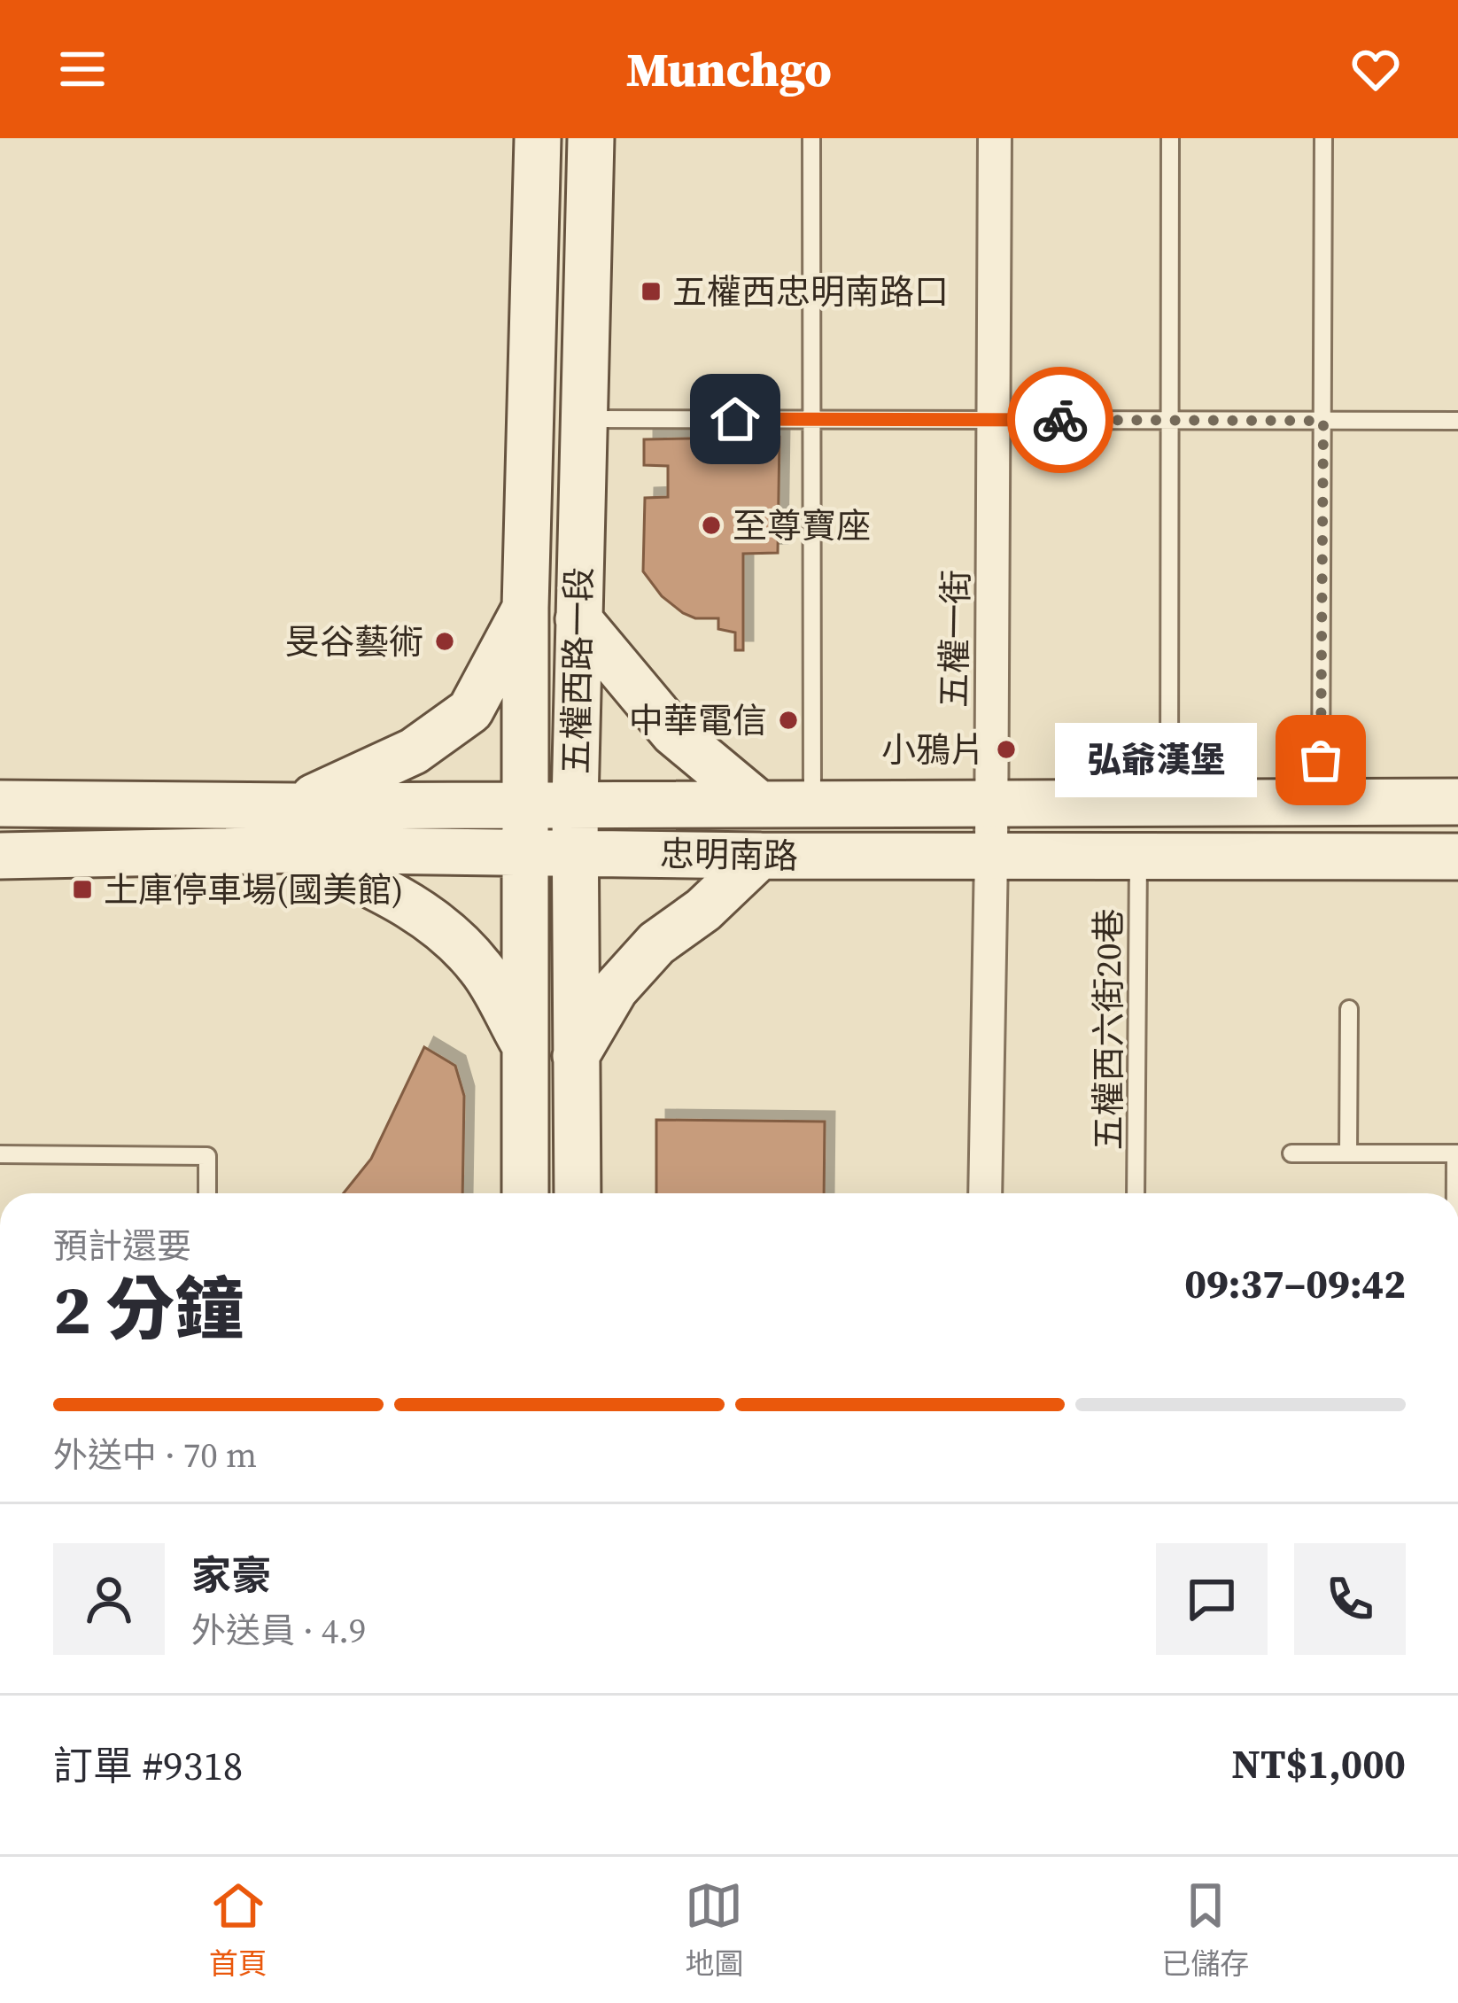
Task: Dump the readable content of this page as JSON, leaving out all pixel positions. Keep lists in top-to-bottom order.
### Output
{
  "streets": {
    "main road": ["五權西路一段", "忠明南路"],
    "street": ["五權一街"],
    "lane": ["五權西六街20巷"]
  },
  "crossings": [
    ["五權一街", "忠明南路"],
    ["五權西路一段", "忠明南路"],
    ["忠明南路", "五權西六街20巷"]
  ],
  "places": {
    "transit": ["五權西忠明南路口", "土庫停車場(國美館)"],
    "other": [
      "至尊寶座",
      "旻谷藝術",
      "中華電信",
      "小鴉片",
      "弘爺漢堡"
    ]
  },
  "page": {
    "header": "Munchgo",
    "bubble": "弘爺漢堡",
    "heading": ["2 分鐘", "預計還要", "09:37–09:42"],
    "panel": [
      "家豪",
      "外送員 · 4.9",
      "訂單 #9318",
      "NT$1,000"
    ],
    "bar": "外送中 · 70 m",
    "tabs": ["首頁", "地圖", "已儲存"]
  }
}
